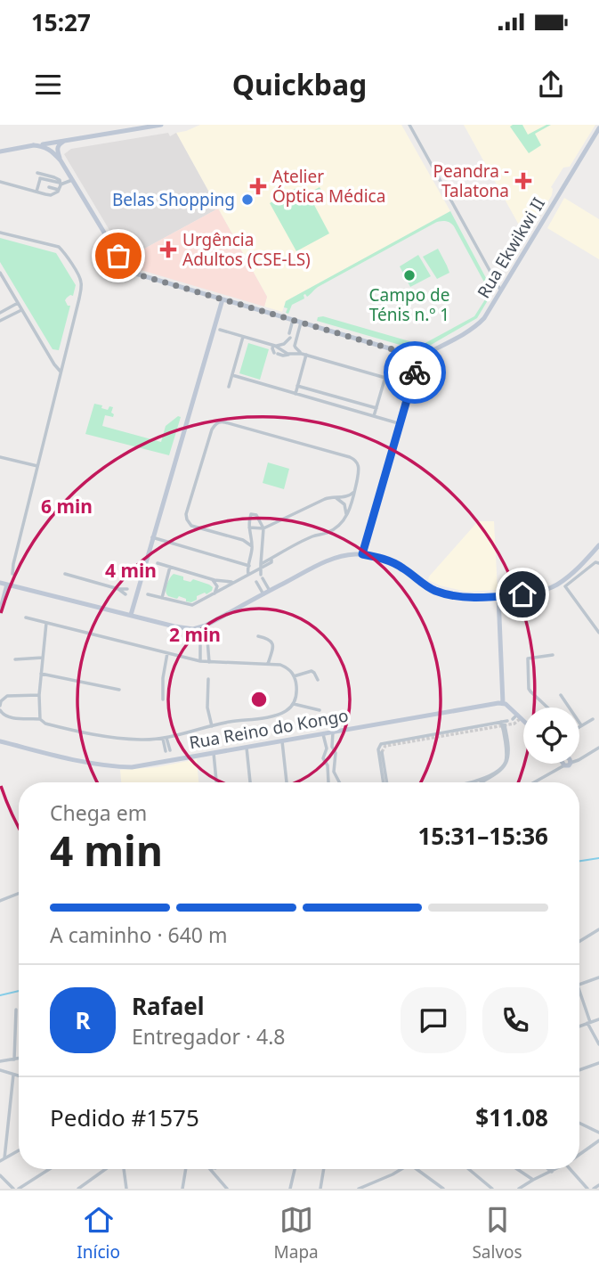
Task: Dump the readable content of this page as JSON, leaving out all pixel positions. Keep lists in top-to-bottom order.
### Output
{
  "streets": {
    "street": ["Rua Ekwikwi II", "Rua Reino do Kongo"]
  },
  "places": {
    "health": ["Peandra - Talatona", "Atelier Óptica Médica", "Urgência Adultos (CSE-LS)"],
    "other": ["Belas Shopping", "Campo de Ténis n.º 1"]
  },
  "page": {
    "status": "15:27",
    "header": "Quickbag",
    "heading": ["4 min", "Chega em", "15:31–15:36"],
    "panel": [
      "Rafael",
      "Entregador · 4.8",
      "Pedido #1575",
      "$11.08"
    ],
    "bar": "A caminho · 640 m",
    "round": "R",
    "tabs": ["Início", "Mapa", "Salvos"]
  },
  "rings": ["6 min", "4 min", "2 min"]
}
